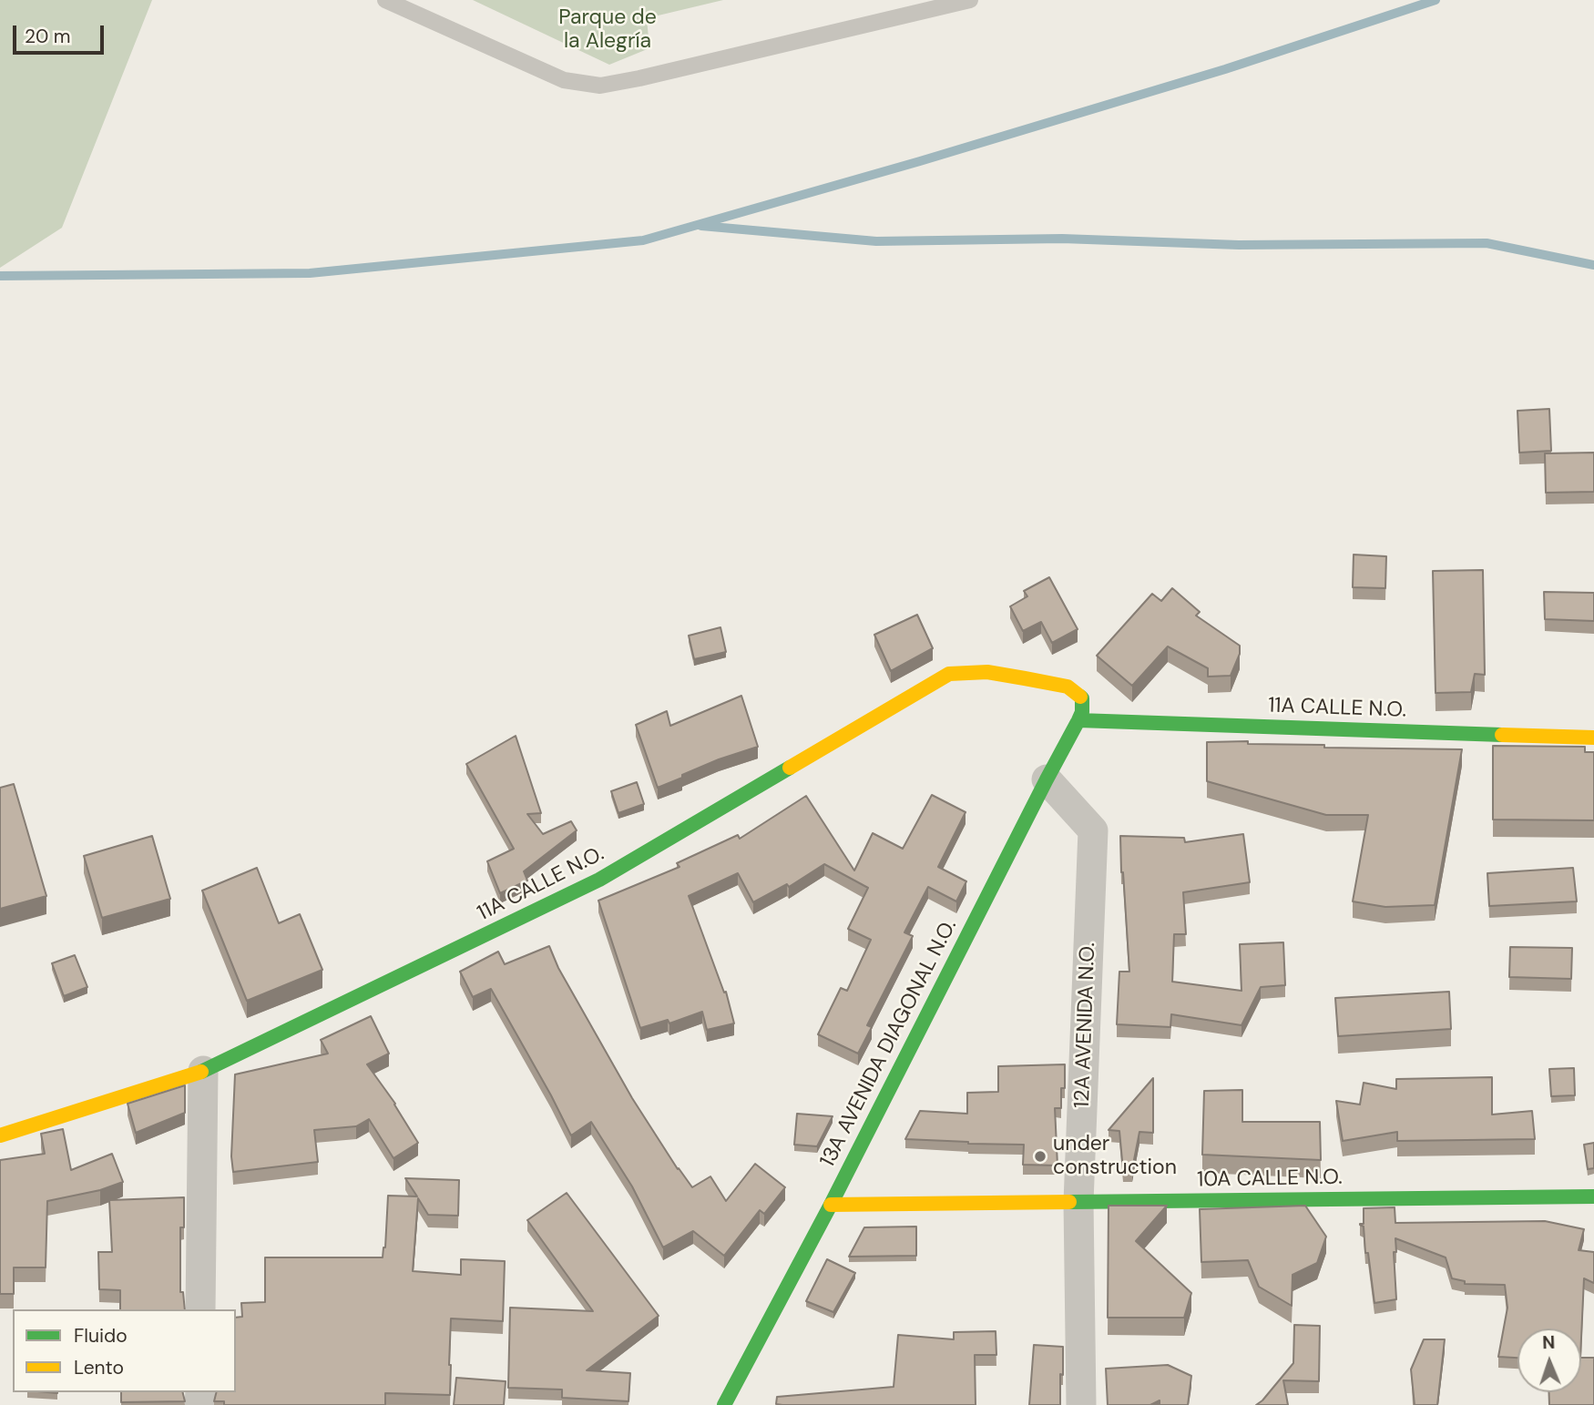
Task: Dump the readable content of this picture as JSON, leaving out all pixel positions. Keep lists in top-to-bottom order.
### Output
{
  "streets": {
    "street": [
      "11A CALLE N.O.",
      "12A AVENIDA N.O.",
      "13A AVENIDA DIAGONAL N.O.",
      "10A CALLE N.O."
    ]
  },
  "crossings": [
    ["11A CALLE N.O.", "13A AVENIDA DIAGONAL N.O."],
    ["12A AVENIDA N.O.", "13A AVENIDA DIAGONAL N.O."],
    ["12A AVENIDA N.O.", "10A CALLE N.O."],
    ["13A AVENIDA DIAGONAL N.O.", "10A CALLE N.O."]
  ],
  "parks": ["Parque de la Alegría"],
  "places": ["under construction"],
  "legend": ["Fluido", "Lento"],
  "scale_bar": "20 m",
  "north": "top"
}
